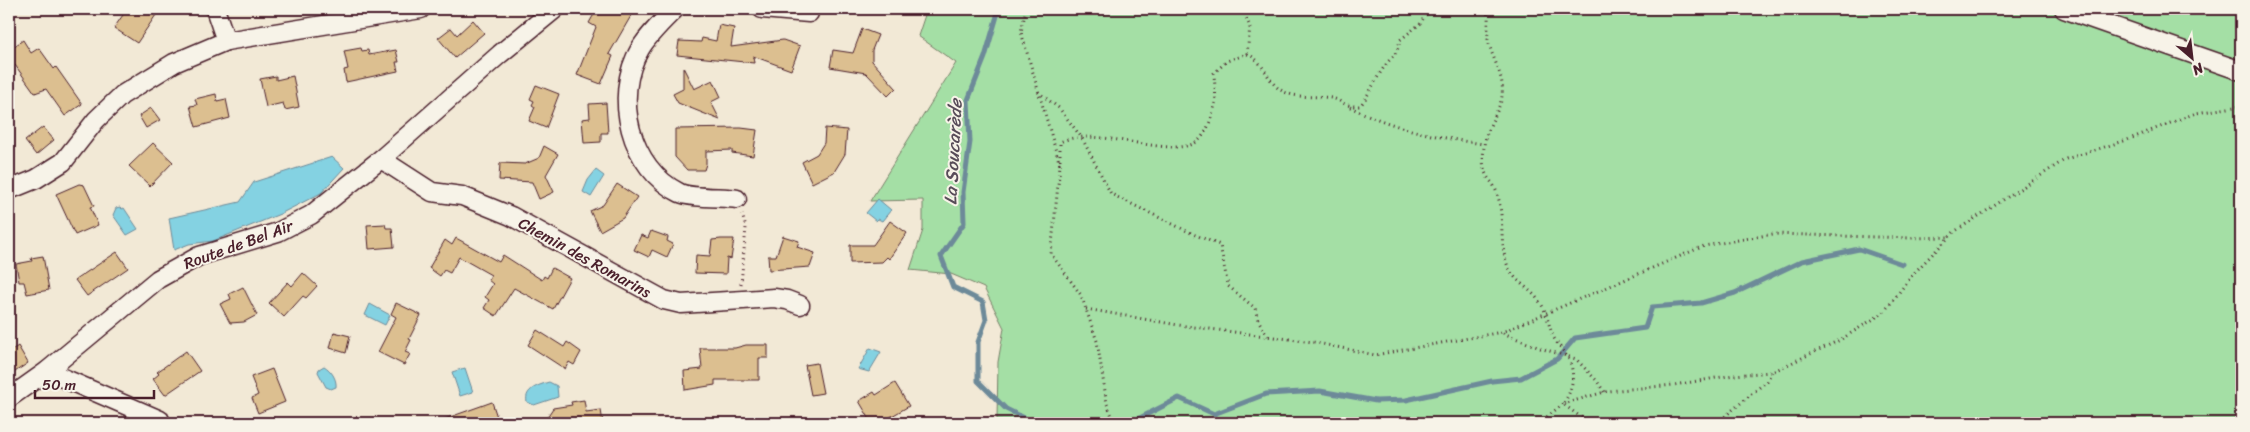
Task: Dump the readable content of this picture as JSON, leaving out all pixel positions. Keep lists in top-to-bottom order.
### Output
{
  "streets": {
    "street": ["Route de Bel Air", "Chemin des Romarins"]
  },
  "crossings": [
    ["Route de Bel Air", "Chemin des Romarins"]
  ],
  "water": ["La Soucarède"],
  "scale_bar": "50 m",
  "north": "bottom right"
}
